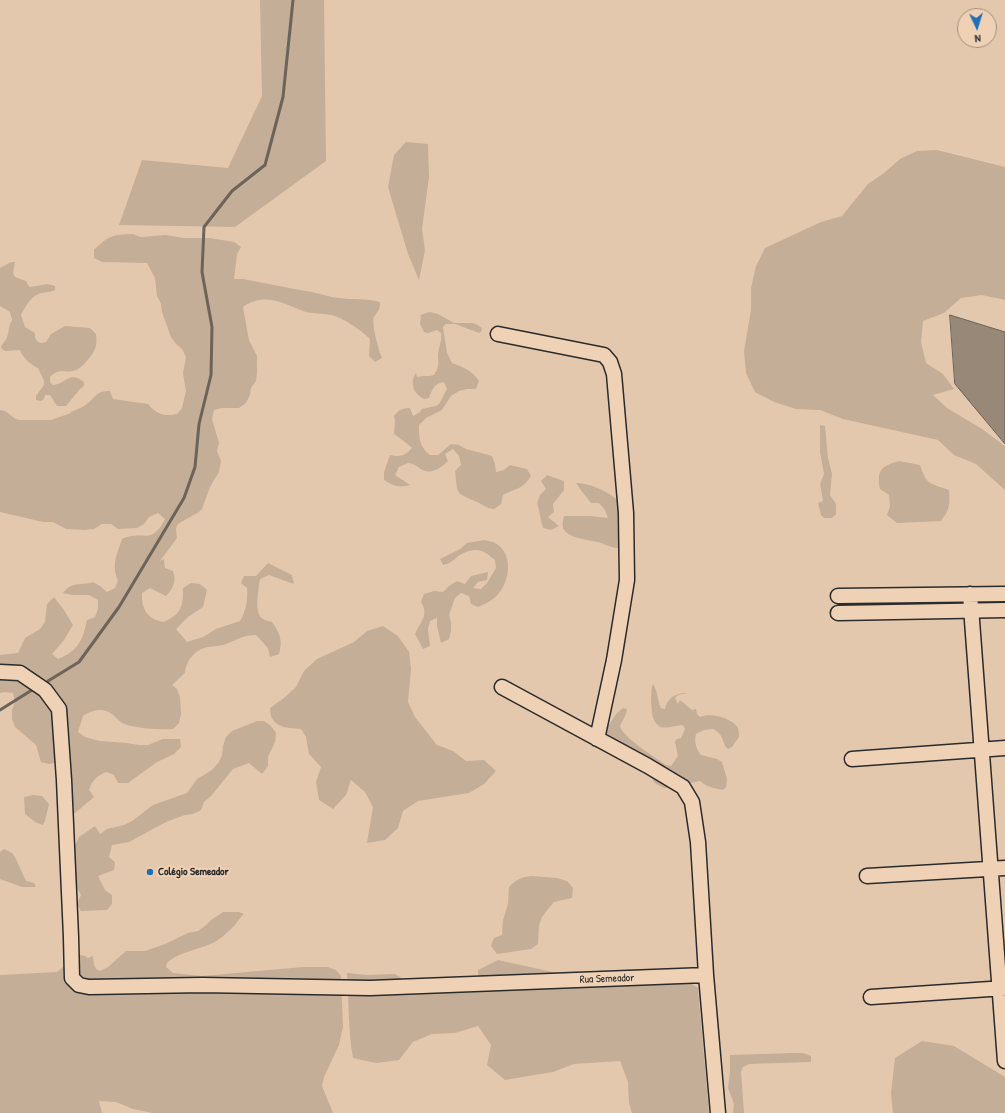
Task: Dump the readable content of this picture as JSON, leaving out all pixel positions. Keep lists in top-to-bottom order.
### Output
{
  "streets": {
    "street": ["Rua Semeador"]
  },
  "places": ["Colégio Semeador"],
  "north": "bottom"
}
